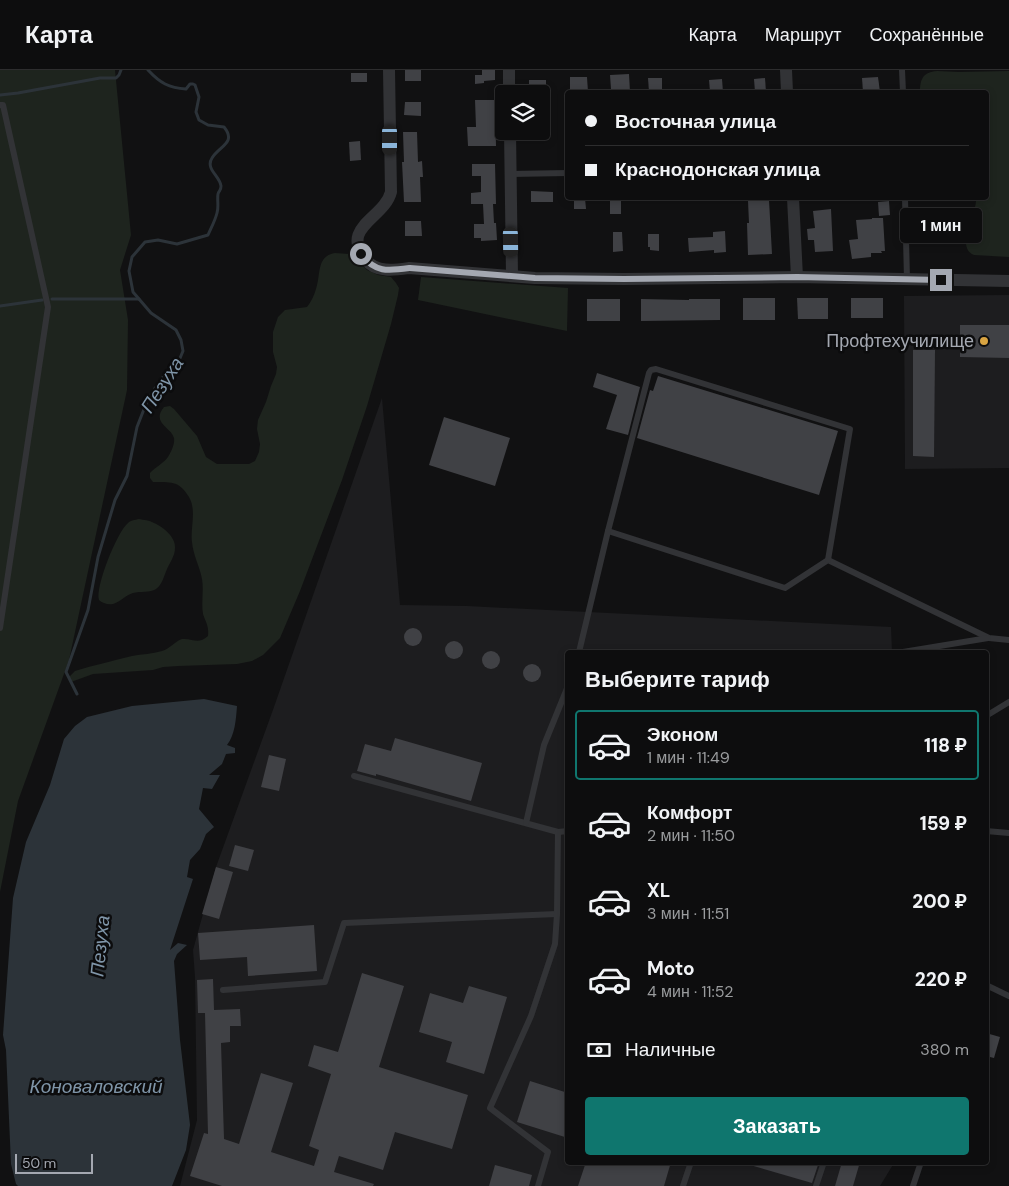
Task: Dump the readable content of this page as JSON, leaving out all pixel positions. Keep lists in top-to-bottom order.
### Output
{
  "water": ["Пезуха", "Коноваловский"],
  "places": ["Профтехучилище"],
  "scale_bar": "50 m",
  "page": {
    "header": "Карта",
    "nav": ["Карта", "Маршрут", "Сохранённые"],
    "banner": ["Восточная улица", "Краснодонская улица"],
    "bubble": "1 мин",
    "heading": "Выберите тариф",
    "list": [
      {
        "name": "Эконом",
        "note": "1 мин · 11:49",
        "value": "118 ₽"
      },
      {
        "name": "Комфорт",
        "note": "2 мин · 11:50",
        "value": "159 ₽"
      },
      {
        "name": "XL",
        "note": "3 мин · 11:51",
        "value": "200 ₽"
      },
      {
        "name": "Moto",
        "note": "4 мин · 11:52",
        "value": "220 ₽"
      }
    ],
    "pay": ["Наличные", "380 m"],
    "buttons": "Заказать",
    "scale": "50 m"
  }
}
